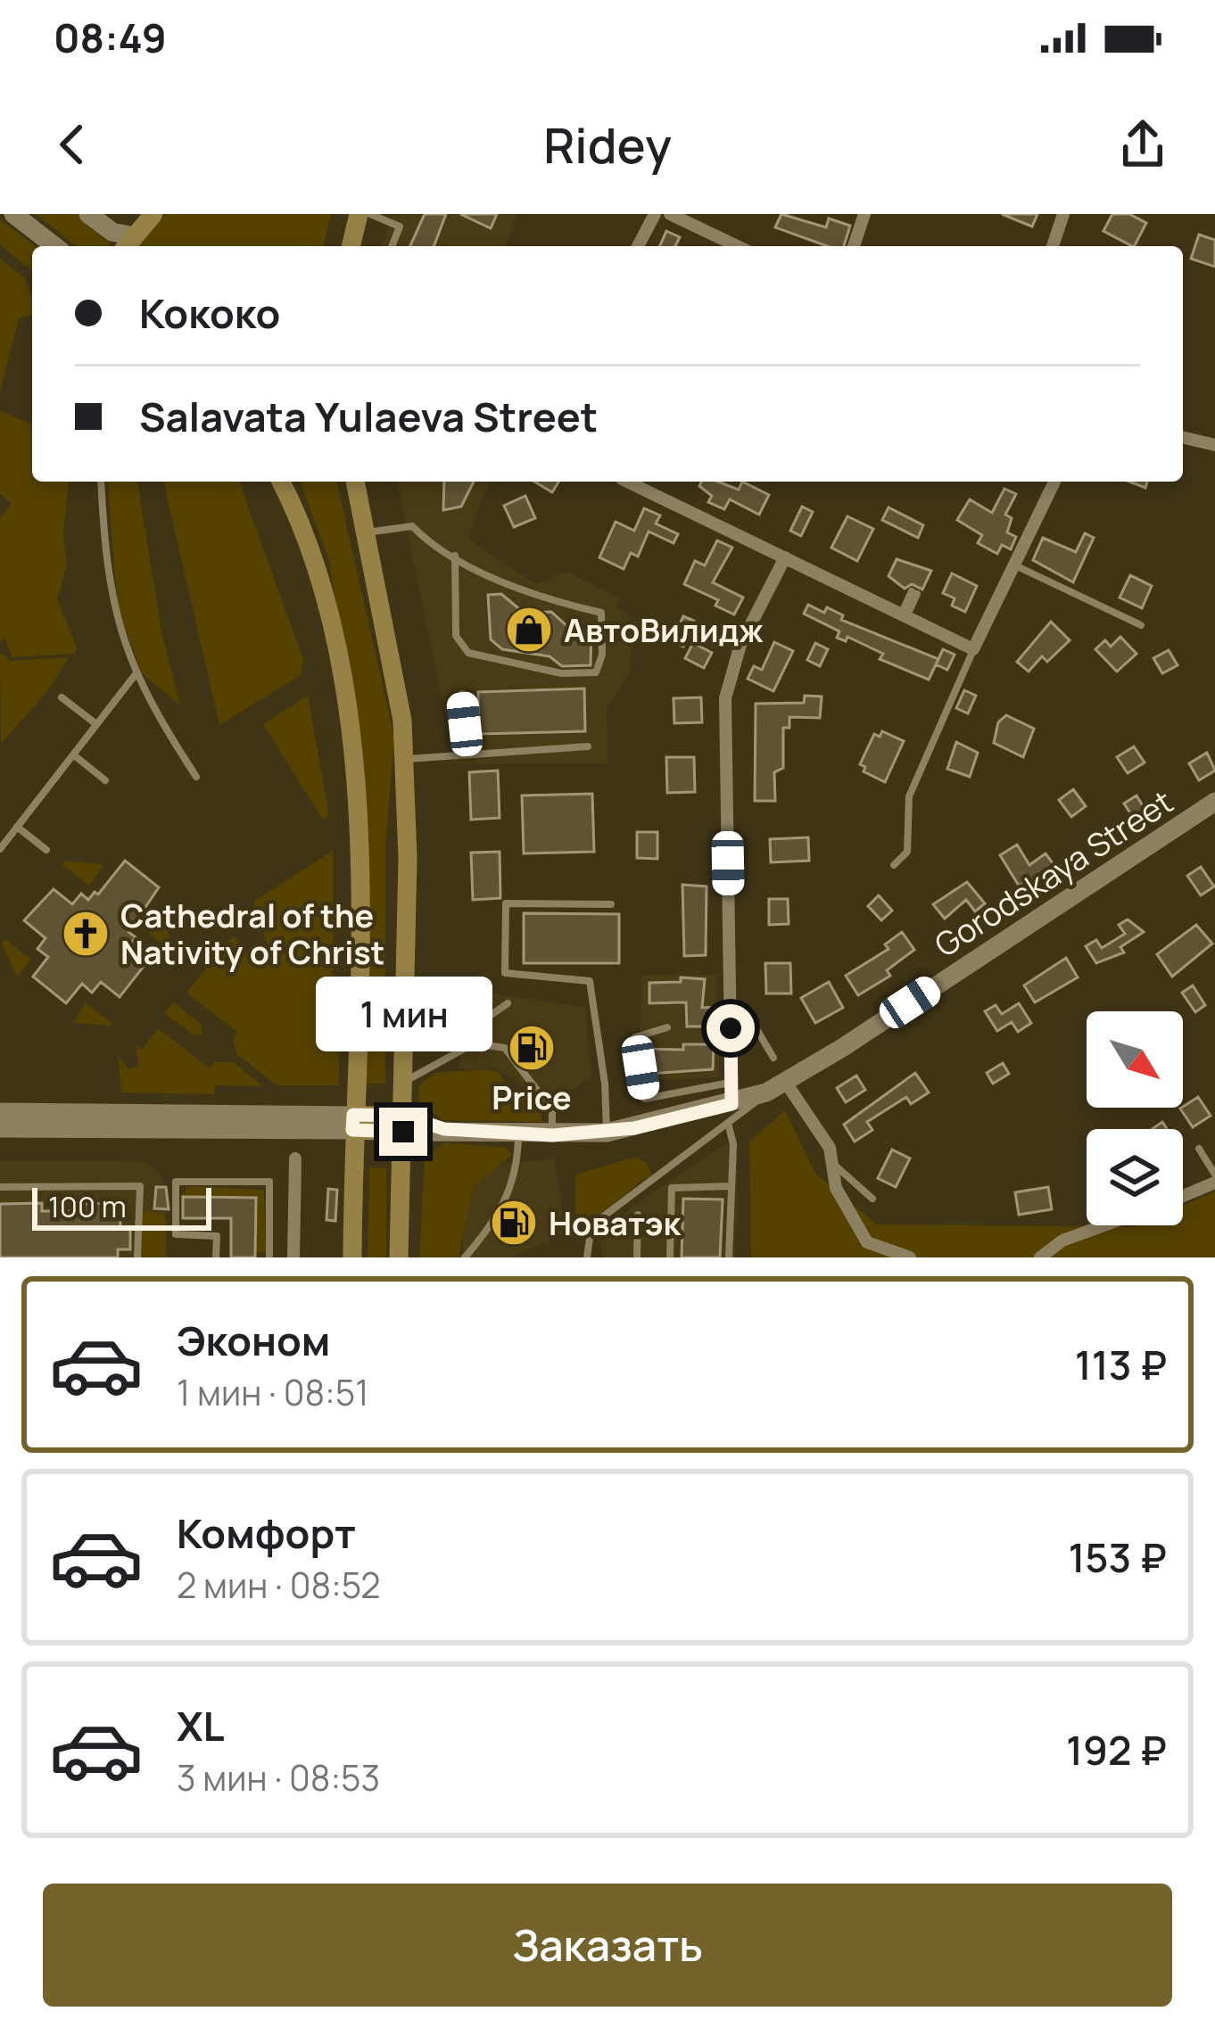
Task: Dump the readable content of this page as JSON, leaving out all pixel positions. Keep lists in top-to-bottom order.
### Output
{
  "streets": {
    "main road": ["Gorodskaya Street"]
  },
  "places": {
    "shop": ["АвтоВилидж"],
    "church": ["Cathedral of the Nativity of Christ"],
    "fuel station": ["Price", "Новатэк"]
  },
  "scale_bar": "100 m",
  "north": "bottom right",
  "page": {
    "status": "08:49",
    "header": "Ridey",
    "banner": ["Кококо", "Salavata Yulaeva Street"],
    "bubble": "1 мин",
    "scale": "100 m",
    "list": [
      {
        "name": "Эконом",
        "note": "1 мин · 08:51",
        "value": "113 ₽"
      },
      {
        "name": "Комфорт",
        "note": "2 мин · 08:52",
        "value": "153 ₽"
      },
      {
        "name": "XL",
        "note": "3 мин · 08:53",
        "value": "192 ₽"
      }
    ],
    "buttons": "Заказать"
  }
}
